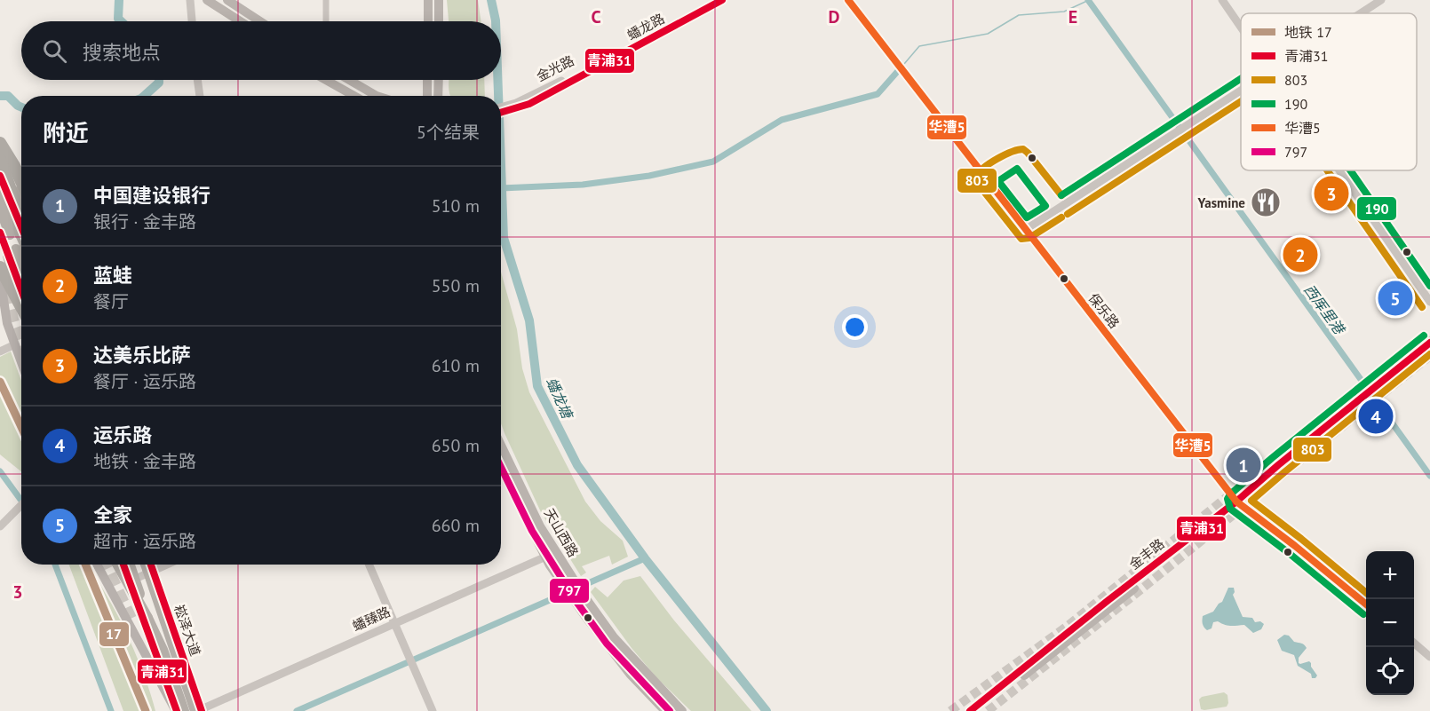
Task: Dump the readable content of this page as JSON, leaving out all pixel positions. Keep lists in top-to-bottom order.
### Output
{
  "streets": {
    "main road": ["天山西路", "金丰路"],
    "street": [
      "蟠龙路",
      "金光路",
      "保乐路",
      "蟠臻路"
    ]
  },
  "crossings": [
    ["蟠龙路", "金光路"],
    ["保乐路", "金丰路"],
    ["天山西路", "蟠臻路"]
  ],
  "water": ["西厍里港", "蟠龙塘"],
  "places": {
    "restaurant": ["Yasmine"]
  },
  "lines": [
    "transit line 青浦31",
    "transit line 华漕5",
    "transit line 190",
    "transit line 803",
    "metro line 17",
    "transit line 797"
  ],
  "legend": [
    "地铁 17",
    "青浦31",
    "803",
    "190",
    "华漕5",
    "797"
  ],
  "page": {
    "search": "搜索地点",
    "heading": ["附近", "5个结果"],
    "list": [
      {
        "mark": "1",
        "name": "中国建设银行",
        "note": "银行 · 金丰路",
        "value": "510 m"
      },
      {
        "mark": "2",
        "name": "蓝蛙",
        "note": "餐厅",
        "value": "550 m"
      },
      {
        "mark": "3",
        "name": "达美乐比萨",
        "note": "餐厅 · 运乐路",
        "value": "610 m"
      },
      {
        "mark": "4",
        "name": "运乐路",
        "note": "地铁 · 金丰路",
        "value": "650 m"
      },
      {
        "mark": "5",
        "name": "全家",
        "note": "超市 · 运乐路",
        "value": "660 m"
      }
    ],
    "pins": [
      "3",
      "2",
      "5",
      "4",
      "1"
    ],
    "map_buttons": ["+", "−"]
  },
  "grid": {
    "columns": ["C", "D", "E"],
    "rows": ["3"]
  }
}
